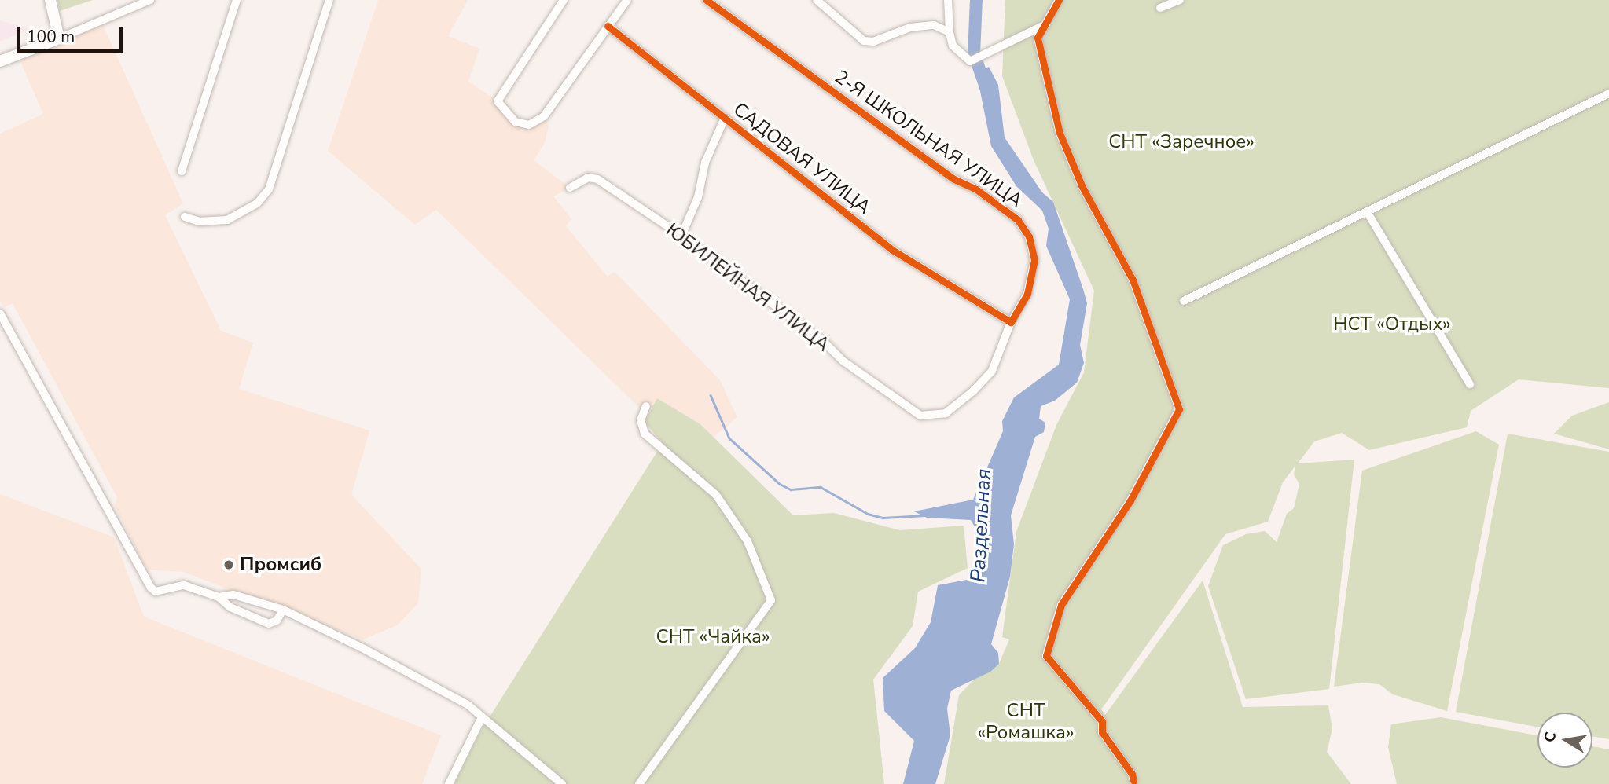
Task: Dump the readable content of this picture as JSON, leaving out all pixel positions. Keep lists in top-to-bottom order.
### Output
{
  "streets": {
    "street": ["2-Я ШКОЛЬНАЯ УЛИЦА", "САДОВАЯ УЛИЦА", "ЮБИЛЕЙНАЯ УЛИЦА"]
  },
  "crossings": [
    ["2-Я ШКОЛЬНАЯ УЛИЦА", "САДОВАЯ УЛИЦА"],
    ["2-Я ШКОЛЬНАЯ УЛИЦА", "ЮБИЛЕЙНАЯ УЛИЦА"]
  ],
  "water": ["Раздельная"],
  "parks": [
    "СНТ «Заречное»",
    "НСТ «Отдых»",
    "СНТ «Чайка»",
    "СНТ «Ромашка»"
  ],
  "places": ["Промсиб"],
  "scale_bar": "100 m",
  "north": "left"
}
